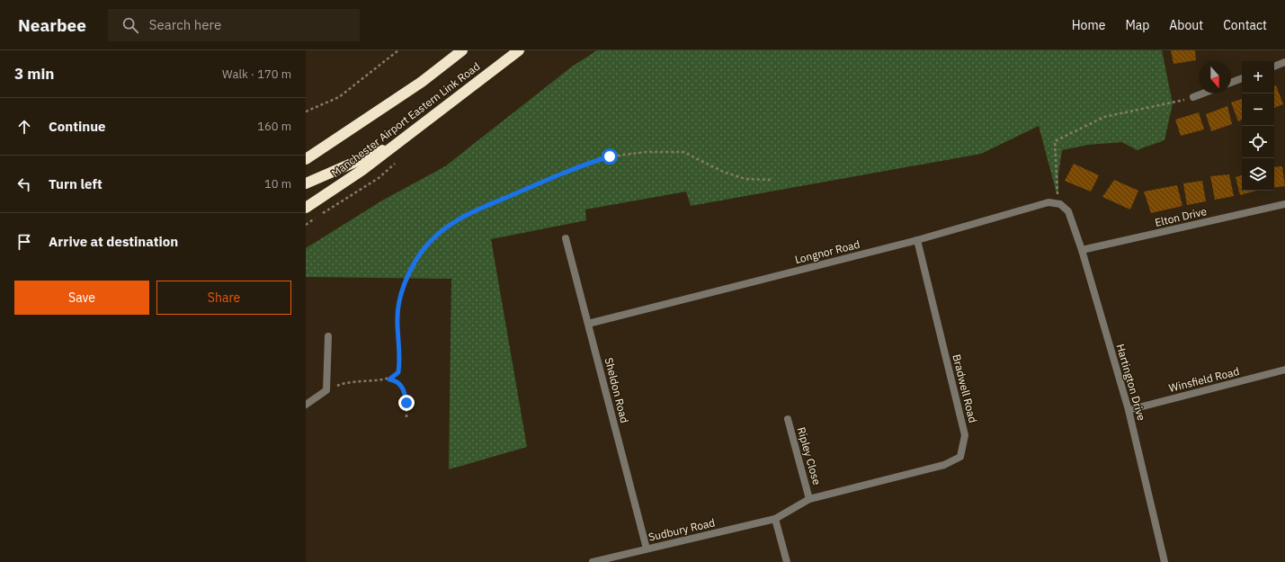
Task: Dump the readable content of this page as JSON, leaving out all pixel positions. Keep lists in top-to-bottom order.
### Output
{
  "streets": {
    "highway": ["Manchester Airport Eastern Link Road"],
    "street": [
      "Elton Drive",
      "Longnor Road",
      "Winsfield Road",
      "Hartington Drive",
      "Bradwell Road",
      "Sheldon Road",
      "Ripley Close",
      "Sudbury Road"
    ]
  },
  "crossings": [
    ["Elton Drive", "Hartington Drive"],
    ["Longnor Road", "Hartington Drive"],
    ["Longnor Road", "Bradwell Road"],
    ["Longnor Road", "Sheldon Road"],
    ["Winsfield Road", "Hartington Drive"],
    ["Bradwell Road", "Ripley Close"],
    ["Bradwell Road", "Sudbury Road"],
    ["Sheldon Road", "Sudbury Road"]
  ],
  "north": "bottom",
  "page": {
    "header": "Nearbee",
    "search": "Search here",
    "nav": [
      "Home",
      "Map",
      "About",
      "Contact"
    ],
    "heading": ["3 min", "Walk · 170 m"],
    "map_buttons": ["+", "−"],
    "list": [
      ["Continue", "160 m"],
      ["Turn left", "10 m"],
      "Arrive at destination"
    ],
    "buttons": ["Save", "Share"]
  }
}
